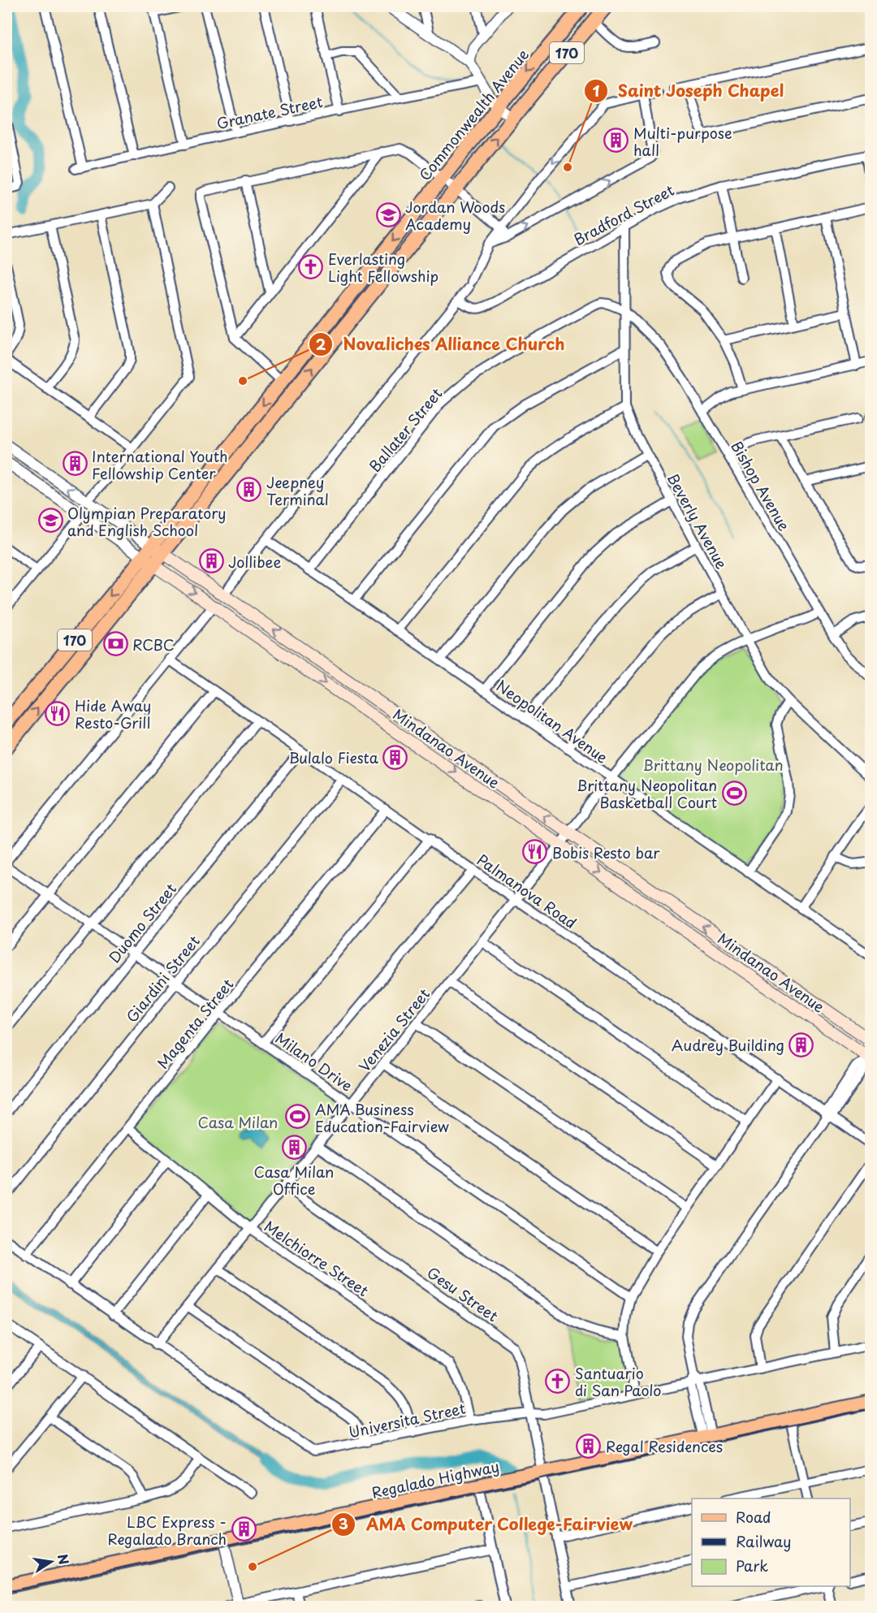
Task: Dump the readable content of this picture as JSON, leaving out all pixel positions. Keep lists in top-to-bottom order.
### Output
{
  "streets": {
    "main road": [
      "170",
      "Commonwealth Avenue",
      "Mindanao Avenue",
      "Regalado Highway"
    ],
    "street": [
      "Granate Street",
      "Bradford Street",
      "Ballater Street",
      "Bishop Avenue",
      "Beverly Avenue",
      "Neopolitan Avenue",
      "Palmanova Road",
      "Duomo Street",
      "Giardini Street",
      "Magenta Street",
      "Venezia Street",
      "Milano Drive",
      "Melchiorre Street",
      "Gesu Street",
      "Universita Street"
    ]
  },
  "crossings": [
    ["Commonwealth Avenue", "Mindanao Avenue"],
    ["Bradford Street", "Beverly Avenue"],
    ["Ballater Street", "Bishop Avenue"],
    ["Ballater Street", "Beverly Avenue"],
    ["Ballater Street", "Neopolitan Avenue"],
    ["Bishop Avenue", "Beverly Avenue"],
    ["Bishop Avenue", "Venezia Street"],
    ["Beverly Avenue", "Venezia Street"],
    ["Neopolitan Avenue", "Venezia Street"],
    ["Mindanao Avenue", "Venezia Street"],
    ["Palmanova Road", "Duomo Street"],
    ["Palmanova Road", "Giardini Street"],
    ["Palmanova Road", "Magenta Street"],
    ["Palmanova Road", "Venezia Street"],
    ["Duomo Street", "Milano Drive"],
    ["Giardini Street", "Milano Drive"],
    ["Magenta Street", "Milano Drive"],
    ["Magenta Street", "Melchiorre Street"],
    ["Magenta Street", "Universita Street"],
    ["Venezia Street", "Milano Drive"],
    ["Venezia Street", "Melchiorre Street"],
    ["Venezia Street", "Gesu Street"],
    ["Venezia Street", "Universita Street"],
    ["Melchiorre Street", "Universita Street"],
    ["Gesu Street", "Universita Street"],
    ["Gesu Street", "Regalado Highway"]
  ],
  "parks": ["Brittany Neopolitan", "Casa Milan"],
  "places": {
    "building": [
      "Multi-purpose hall",
      "International Youth Fellowship Center",
      "Jeepney Terminal",
      "Jollibee",
      "Bulalo Fiesta",
      "Audrey Building",
      "Casa Milan Office",
      "Regal Residences",
      "LBC Express - Regalado Branch"
    ],
    "other": ["Saint Joseph Chapel", "Novaliches Alliance Church", "AMA Computer College-Fairview"],
    "school or university": ["Jordan Woods Academy", "Olympian Preparatory and English School"],
    "church": ["Everlasting Light Fellowship", "Santuario di San Paolo"],
    "bank": ["RCBC"],
    "restaurant": ["Hide Away Resto-Grill", "Bobis Resto bar"],
    "sports": ["Brittany Neopolitan Basketball Court", "AMA Business Education-Fairview"]
  },
  "legend": ["Road", "Railway", "Park"],
  "north": "right"
}
